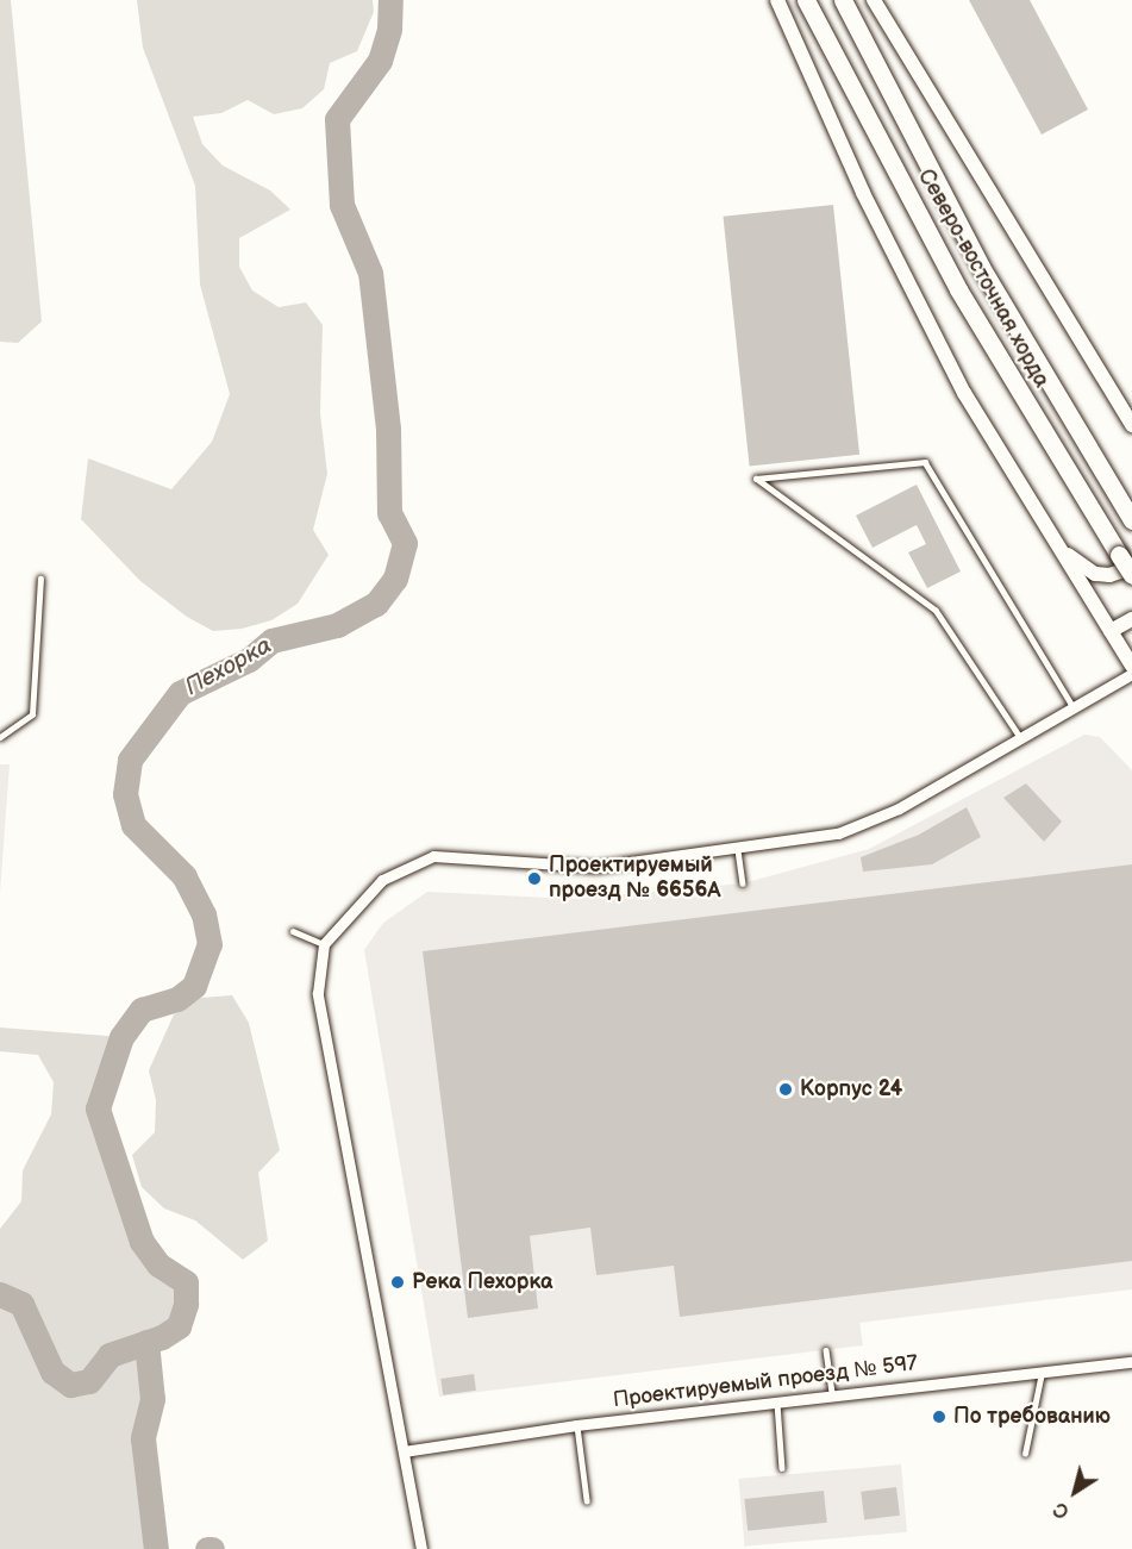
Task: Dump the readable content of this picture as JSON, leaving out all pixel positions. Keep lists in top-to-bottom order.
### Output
{
  "streets": {
    "highway": ["Северо-восточная хорда"],
    "street": ["Проектируемый проезд № 597"]
  },
  "water": ["Пехорка"],
  "places": [
    "Проектируемый проезд № 6656А",
    "Корпус 24",
    "Река Пехорка",
    "По требованию"
  ],
  "north": "bottom left"
}
